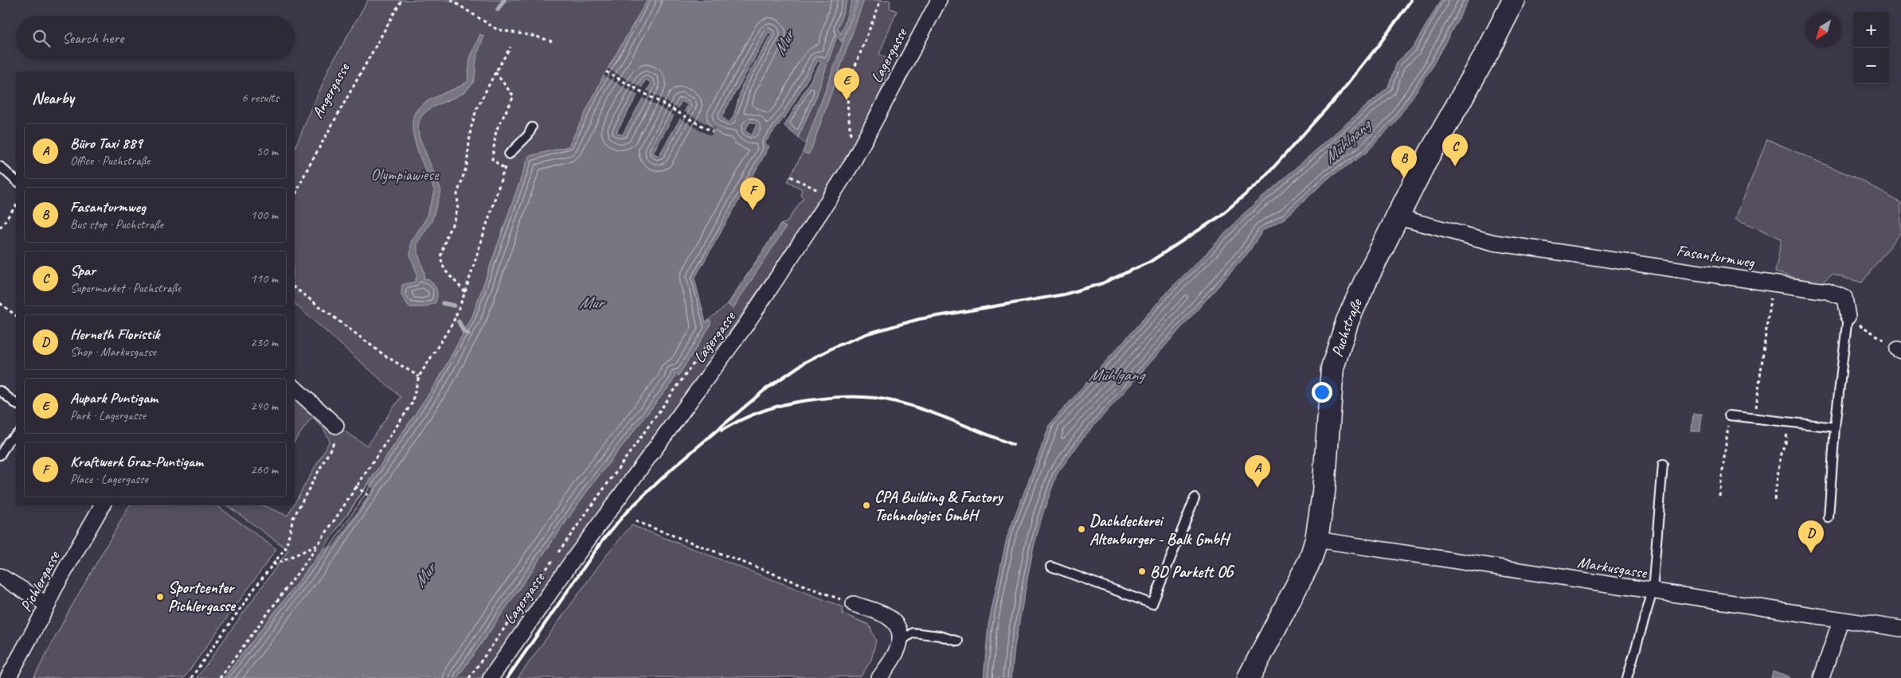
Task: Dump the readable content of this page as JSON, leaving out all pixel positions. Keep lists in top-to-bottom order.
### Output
{
  "streets": {
    "main road": ["Puchstraße"],
    "street": [
      "Lagergasse",
      "Fasanturmweg",
      "Markusgasse",
      "Pichlergasse"
    ],
    "path": ["Angergasse"]
  },
  "crossings": [
    ["Fasanturmweg", "Puchstraße"],
    ["Puchstraße", "Markusgasse"]
  ],
  "water": ["Mur", "Mühlgang"],
  "parks": ["Olympiawiese"],
  "places": [
    "CPA Building & Factory Technologies GmbH",
    "Dachdeckerei Altenburger - Balk GmbH",
    "BD Parkett OG",
    "Sportcenter Pichlergasse"
  ],
  "north": "bottom left",
  "page": {
    "map_buttons": ["+", "−"],
    "search": "Search here",
    "pins": [
      "E",
      "C",
      "B",
      "F",
      "A",
      "D"
    ],
    "heading": ["Nearby", "6 results"],
    "list": [
      {
        "mark": "A",
        "name": "Büro Taxi 889",
        "note": "Office · Puchstraße",
        "value": "50 m"
      },
      {
        "mark": "B",
        "name": "Fasanturmweg",
        "note": "Bus stop · Puchstraße",
        "value": "100 m"
      },
      {
        "mark": "C",
        "name": "Spar",
        "note": "Supermarket · Puchstraße",
        "value": "110 m"
      },
      {
        "mark": "D",
        "name": "Herneth Floristik",
        "note": "Shop · Markusgasse",
        "value": "230 m"
      },
      {
        "mark": "E",
        "name": "Aupark Puntigam",
        "note": "Park · Lagergasse",
        "value": "240 m"
      },
      {
        "mark": "F",
        "name": "Kraftwerk Graz-Puntigam",
        "note": "Place · Lagergasse",
        "value": "260 m"
      }
    ]
  }
}
